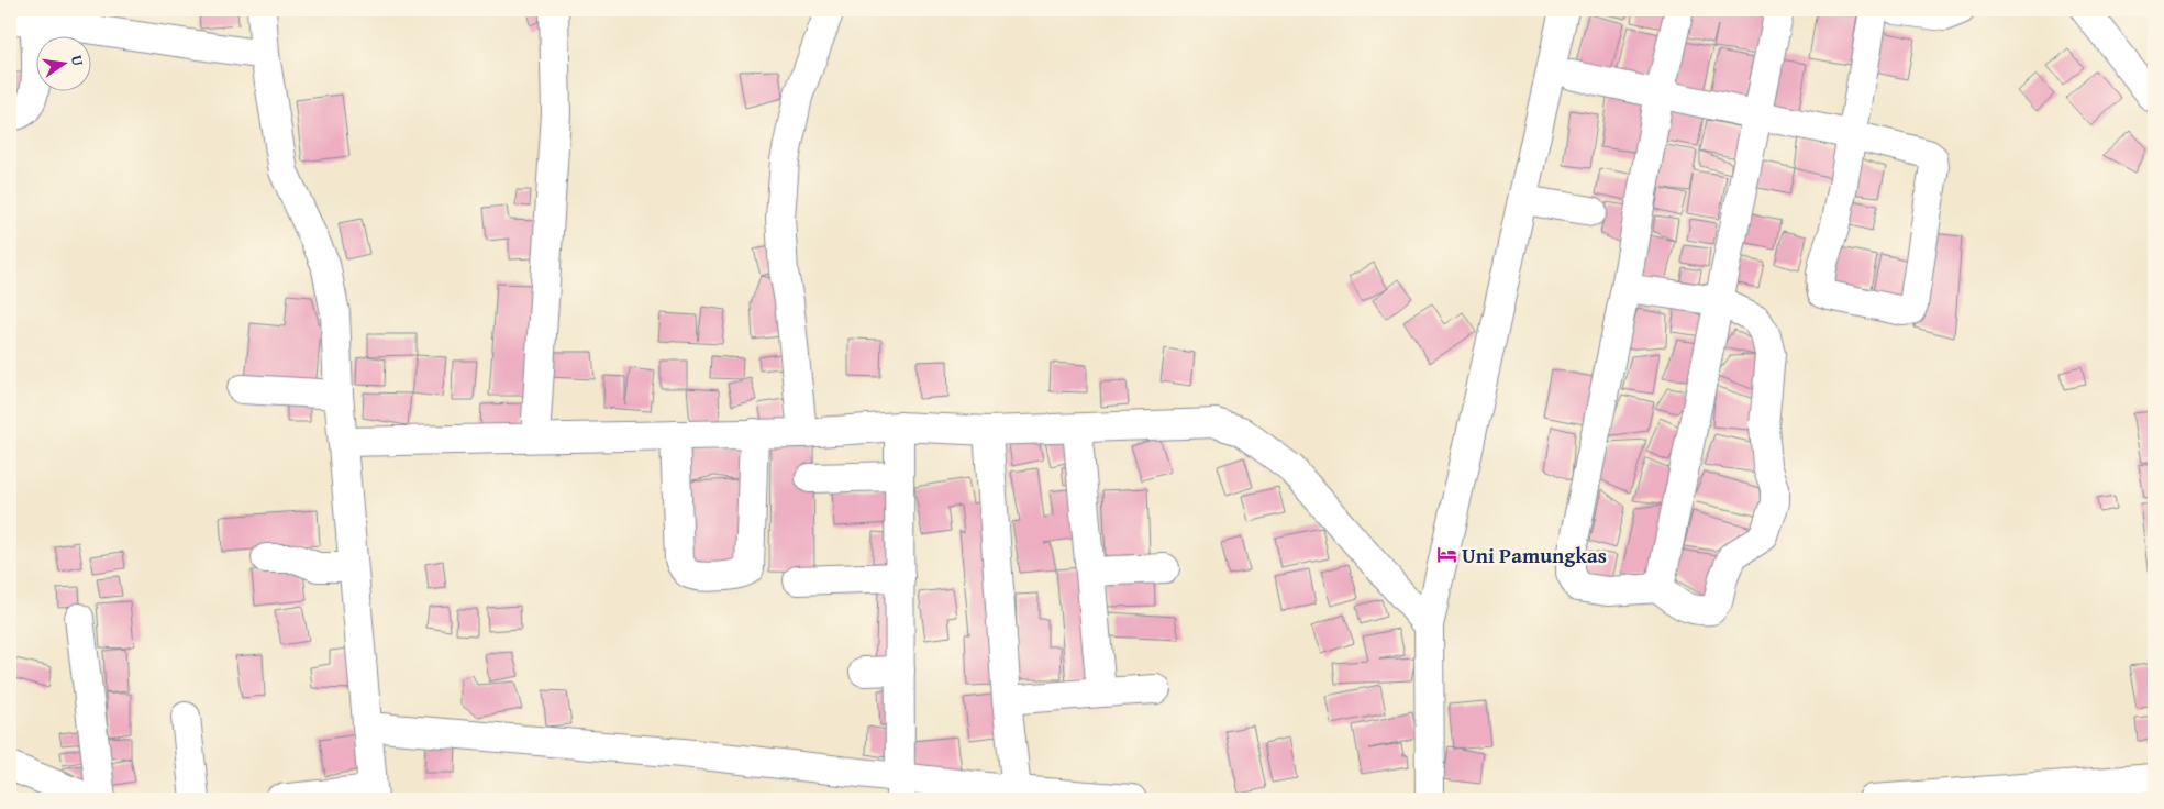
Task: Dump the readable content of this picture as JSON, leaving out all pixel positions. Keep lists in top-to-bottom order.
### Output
{
  "places": {
    "hotel": ["Uni Pamungkas"]
  },
  "north": "right"
}
